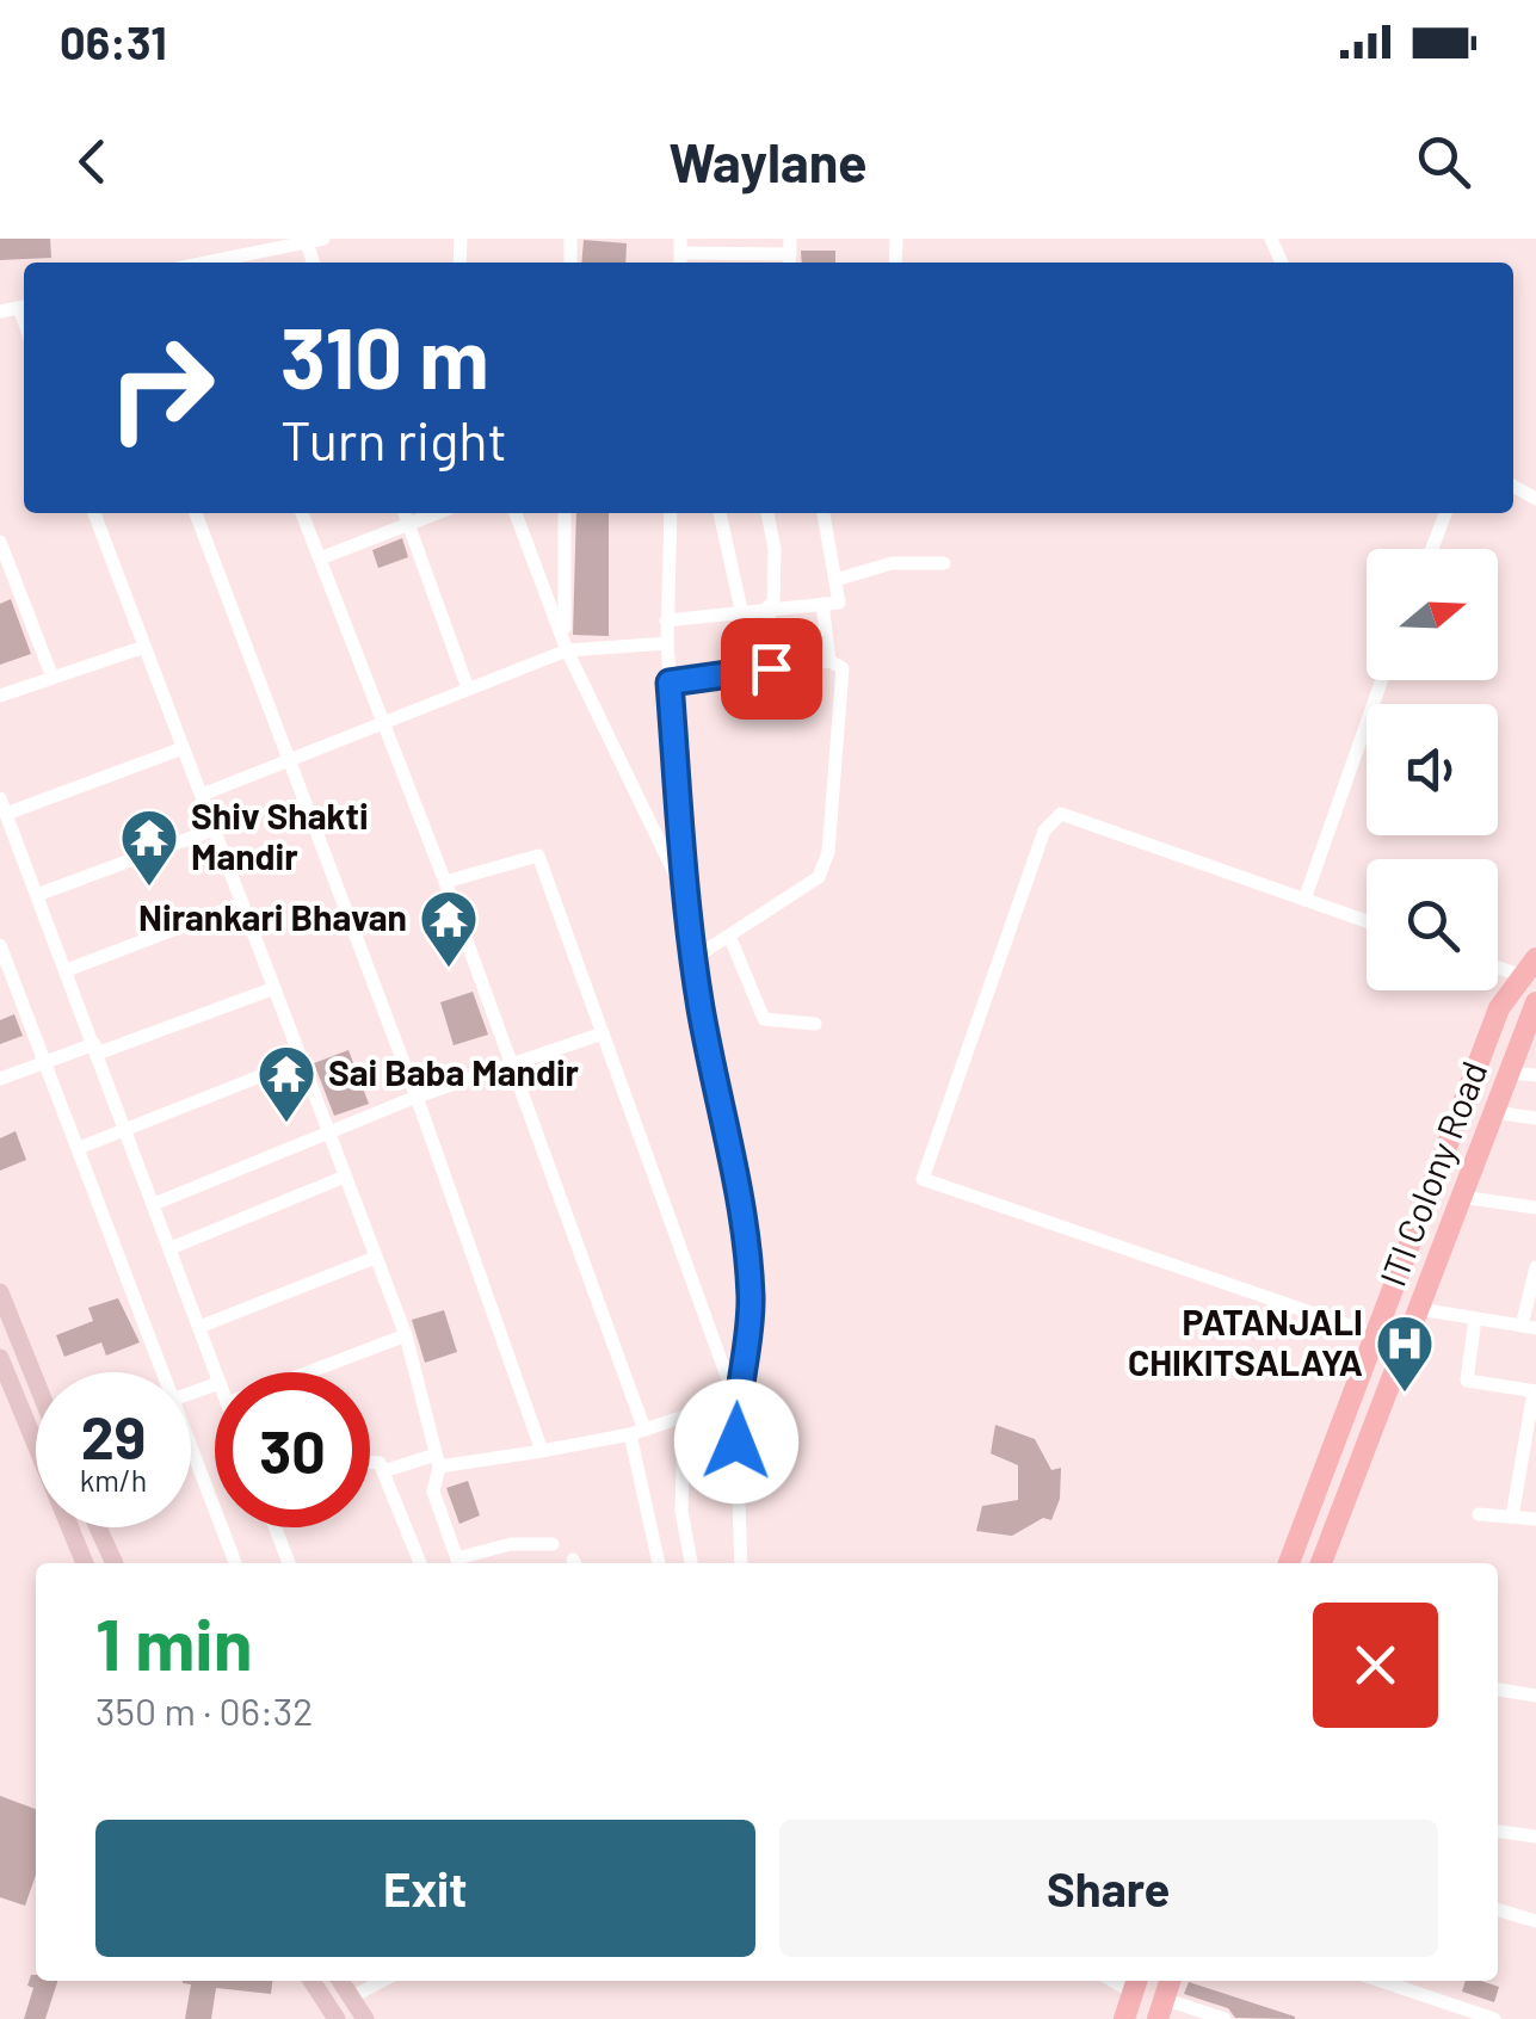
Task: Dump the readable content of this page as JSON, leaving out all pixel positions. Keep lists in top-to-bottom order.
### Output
{
  "streets": {
    "main road": ["ITI Colony Road"]
  },
  "places": {
    "temple": ["Shiv Shakti Mandir", "Nirankari Bhavan", "Sai Baba Mandir"],
    "hospital": ["PATANJALI CHIKITSALAYA"]
  },
  "north": "right",
  "page": {
    "status": "06:31",
    "header": "Waylane",
    "turn": ["310 m", "Turn right"],
    "speed": "29 km/h",
    "limit": "30",
    "heading": ["1 min", "350 m · 06:32"],
    "buttons": ["Exit", "Share"]
  }
}
